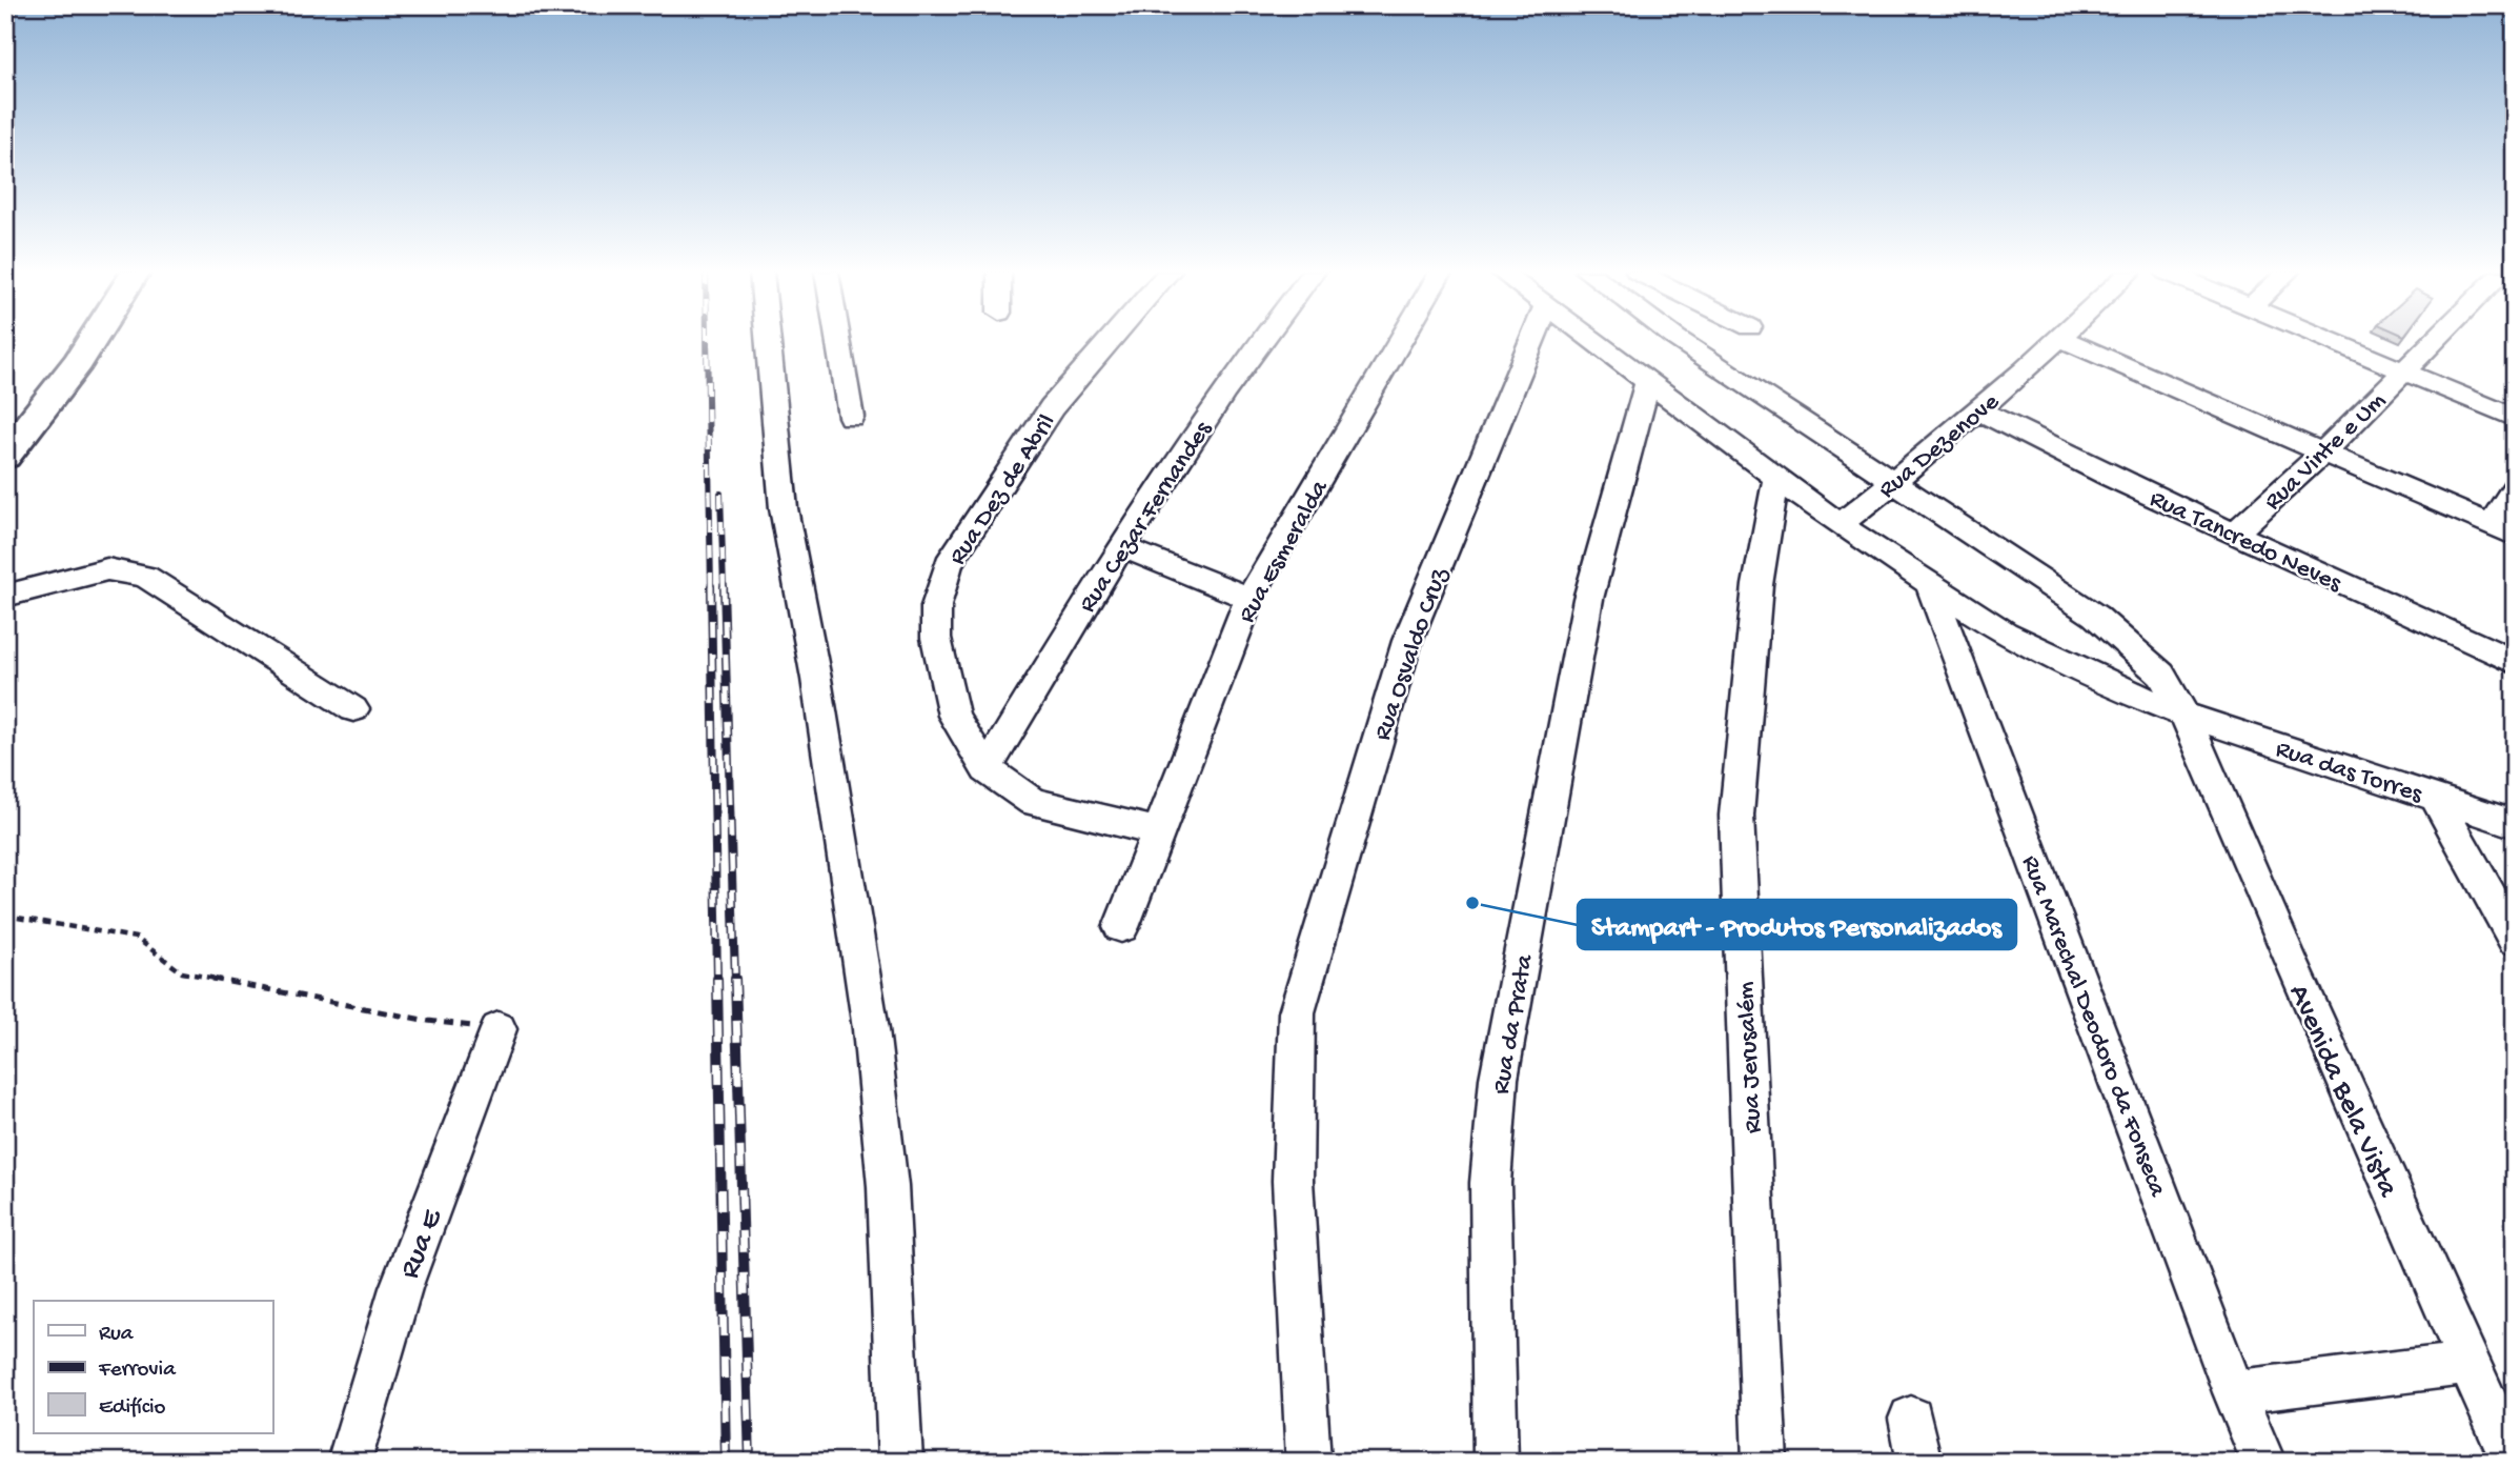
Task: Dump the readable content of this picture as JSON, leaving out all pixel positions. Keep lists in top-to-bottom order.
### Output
{
  "streets": {
    "street": [
      "Rua Dezenove",
      "Rua Vinte e Um",
      "Rua Dez de Abril",
      "Rua Cezar Fernandes",
      "Rua Tancredo Neves",
      "Rua Esmeralda",
      "Rua Osvaldo Cruz",
      "Rua das Torres",
      "Rua da Prata",
      "Rua Marechal Deodoro da Fonseca",
      "Rua Jerusalém",
      "Avenida Bela Vista",
      "Rua E"
    ]
  },
  "crossings": [
    ["Rua Dezenove", "Rua Tancredo Neves"],
    ["Rua Dezenove", "Rua das Torres"],
    ["Rua Dezenove", "Avenida Bela Vista"],
    ["Rua Vinte e Um", "Rua Tancredo Neves"],
    ["Rua Dez de Abril", "Rua Cezar Fernandes"],
    ["Rua Dez de Abril", "Rua Esmeralda"],
    ["Rua das Torres", "Rua da Prata"],
    ["Rua das Torres", "Rua Marechal Deodoro da Fonseca"],
    ["Rua das Torres", "Rua Jerusalém"],
    ["Rua das Torres", "Avenida Bela Vista"]
  ],
  "places": ["Stampart - Produtos Personalizados"],
  "legend": ["Rua", "Ferrovia", "Edifício"]
}
